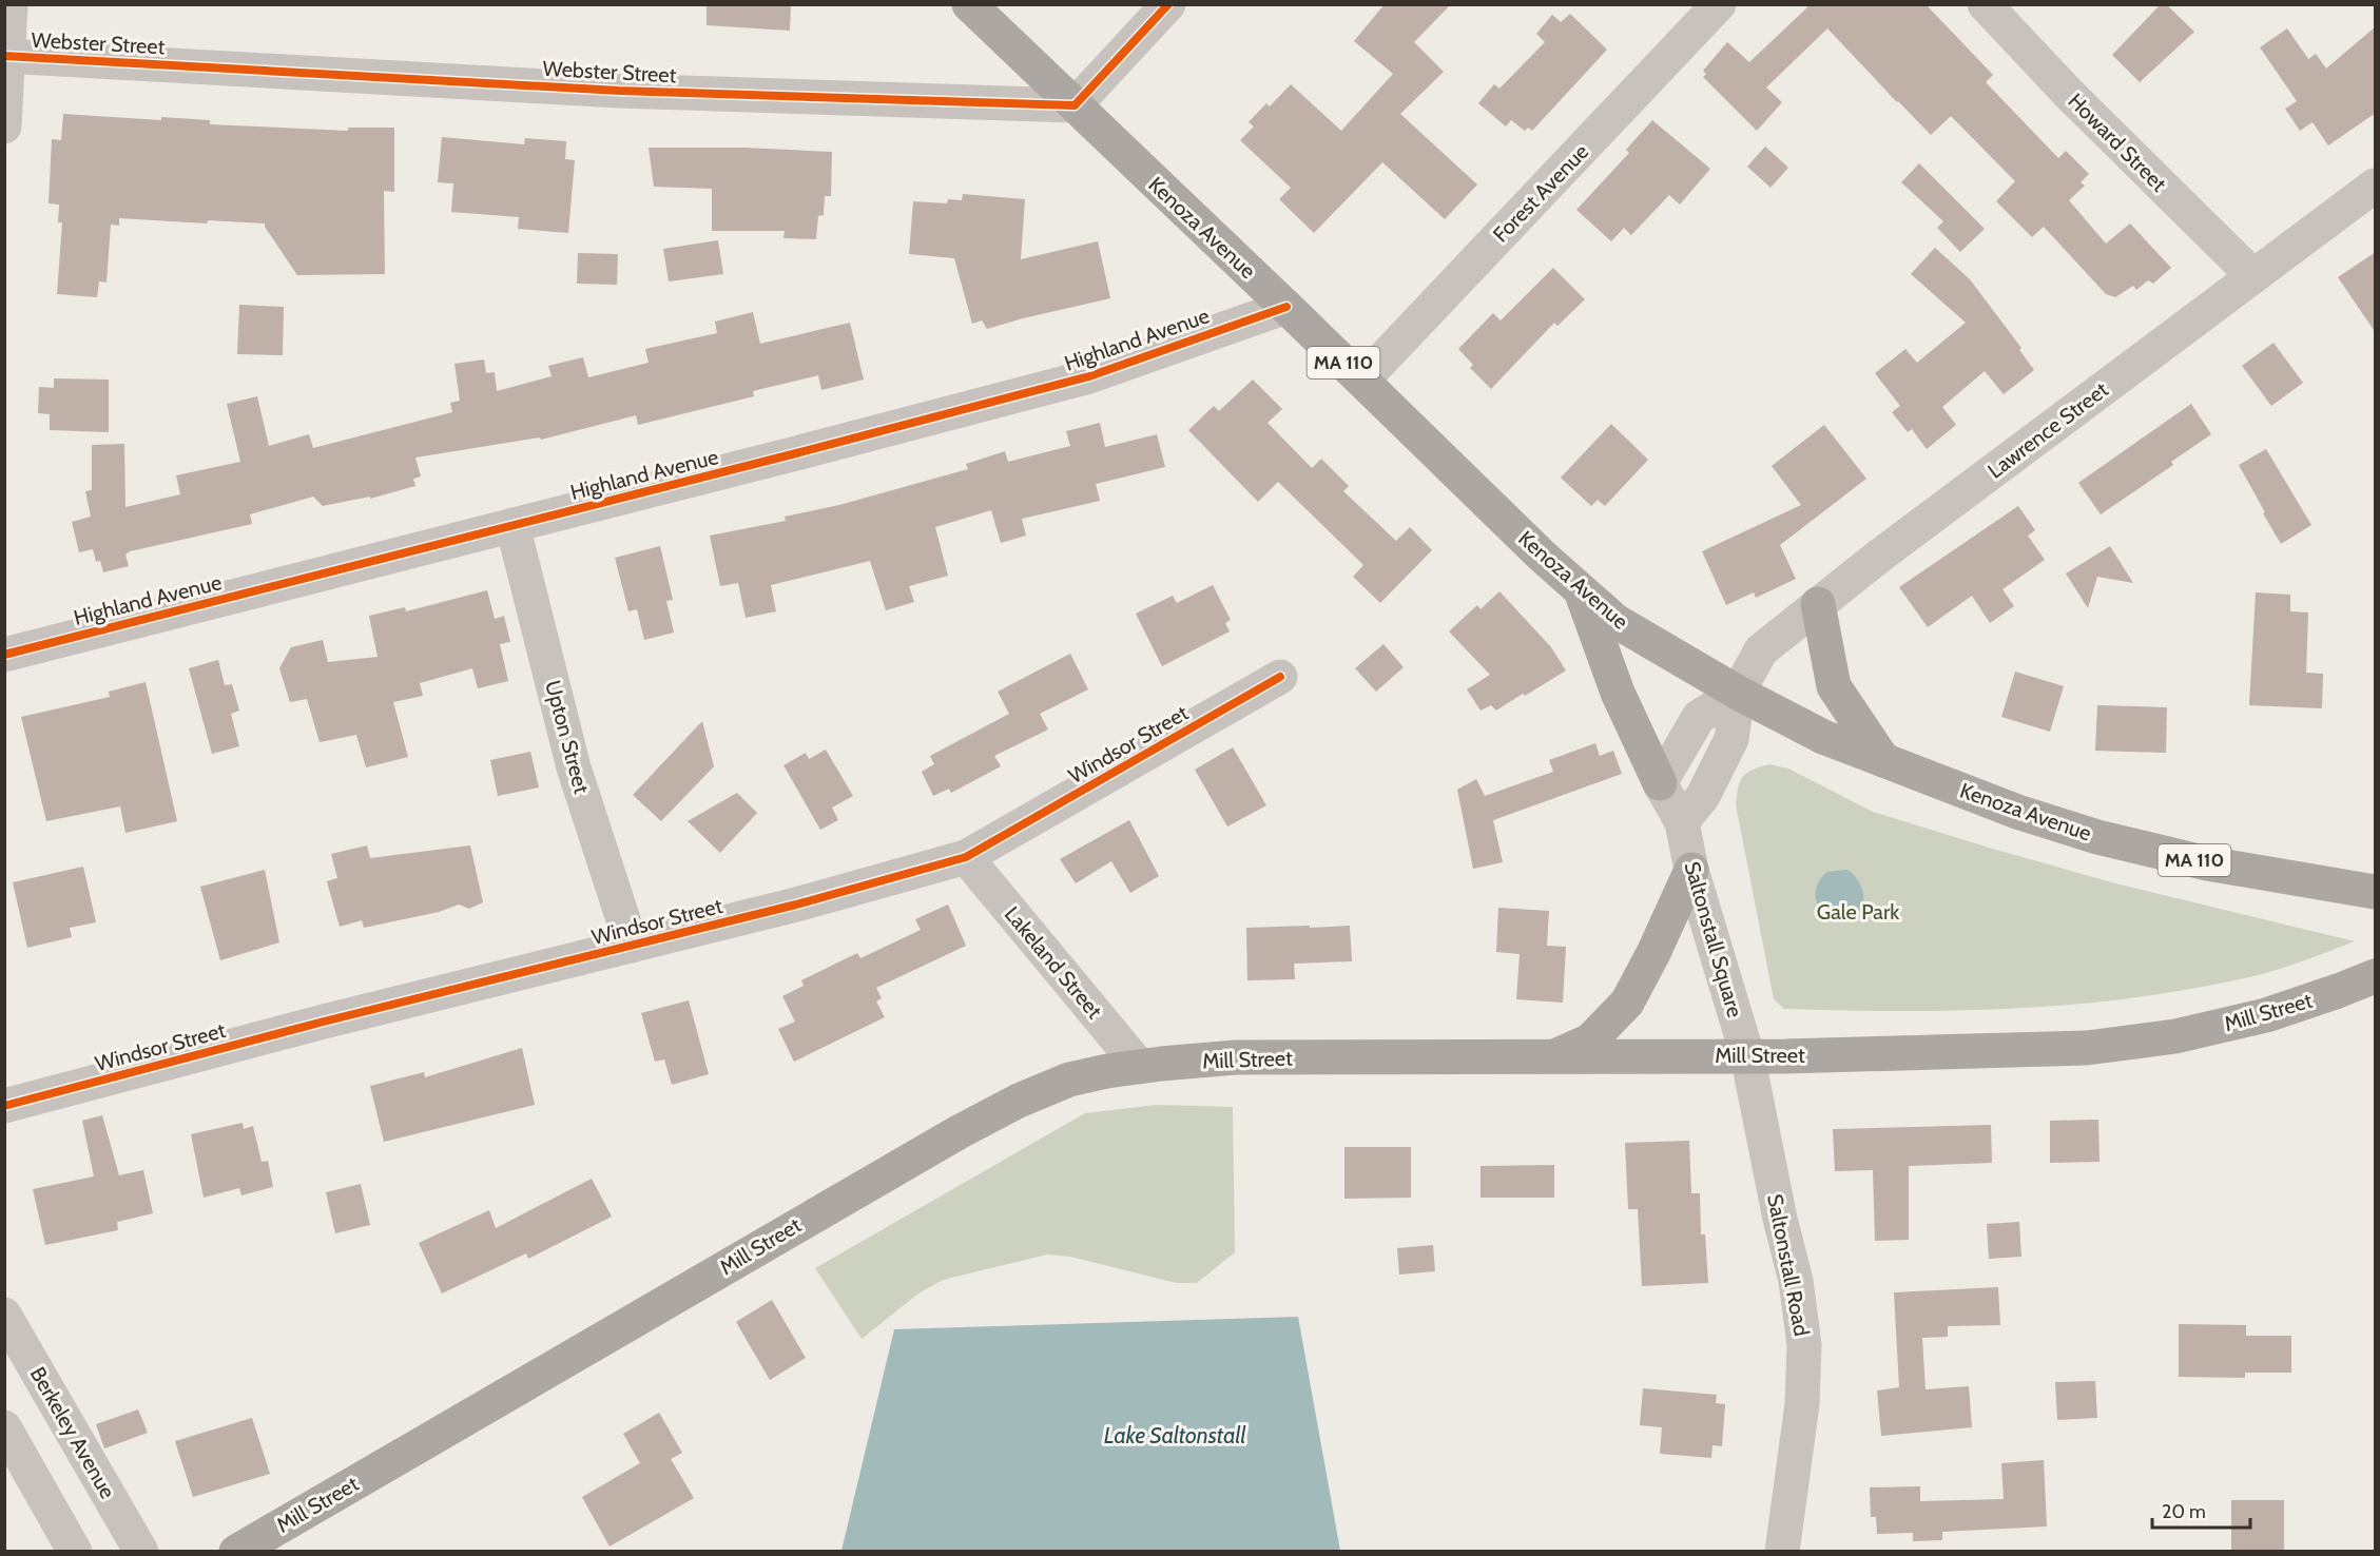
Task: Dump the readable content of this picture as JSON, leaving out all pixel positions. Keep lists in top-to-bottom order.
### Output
{
  "streets": {
    "main road": ["Kenoza Avenue", "MA 110", "Mill Street"],
    "street": [
      "Webster Street",
      "Howard Street",
      "Forest Avenue",
      "Highland Avenue",
      "Lawrence Street",
      "Upton Street",
      "Windsor Street",
      "Saltonstall Square",
      "Lakeland Street",
      "Saltonstall Road",
      "Berkeley Avenue"
    ]
  },
  "crossings": [
    ["Webster Street", "Kenoza Avenue"],
    ["Howard Street", "Lawrence Street"],
    ["Forest Avenue", "Kenoza Avenue"],
    ["Kenoza Avenue", "Highland Avenue"],
    ["Kenoza Avenue", "Lawrence Street"],
    ["Highland Avenue", "Upton Street"],
    ["Upton Street", "Windsor Street"],
    ["Windsor Street", "Lakeland Street"],
    ["Saltonstall Square", "Mill Street"],
    ["Saltonstall Square", "Saltonstall Road"],
    ["Lakeland Street", "Mill Street"],
    ["Mill Street", "Saltonstall Road"]
  ],
  "water": ["Lake Saltonstall"],
  "parks": ["Gale Park"],
  "scale_bar": "20 m"
}
